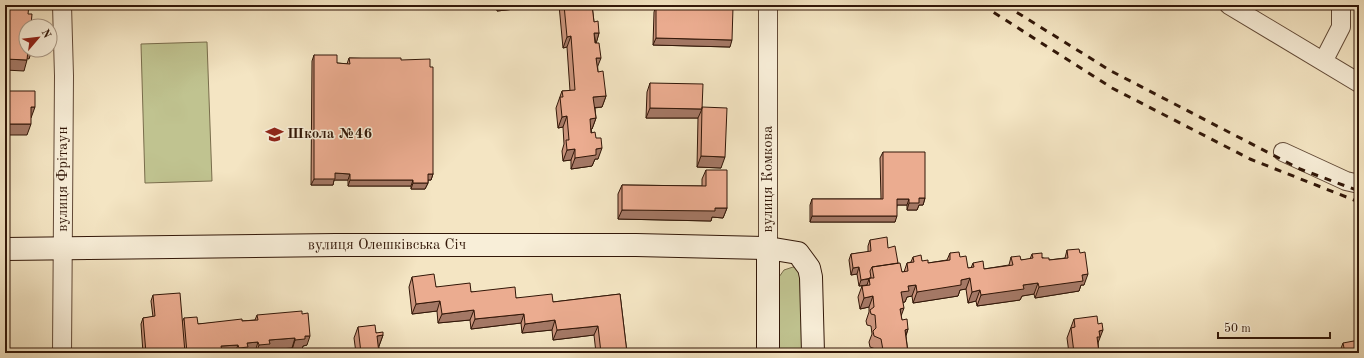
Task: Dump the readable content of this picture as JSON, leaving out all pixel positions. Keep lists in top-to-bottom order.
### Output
{
  "streets": {
    "street": ["вулиця Фрітаун", "вулиця Комкова", "вулиця Олешківська Січ"]
  },
  "crossings": [
    ["вулиця Фрітаун", "вулиця Олешківська Січ"],
    ["вулиця Комкова", "вулиця Олешківська Січ"]
  ],
  "places": {
    "school or university": ["Школа №46"]
  },
  "scale_bar": "50 m",
  "north": "top right"
}
